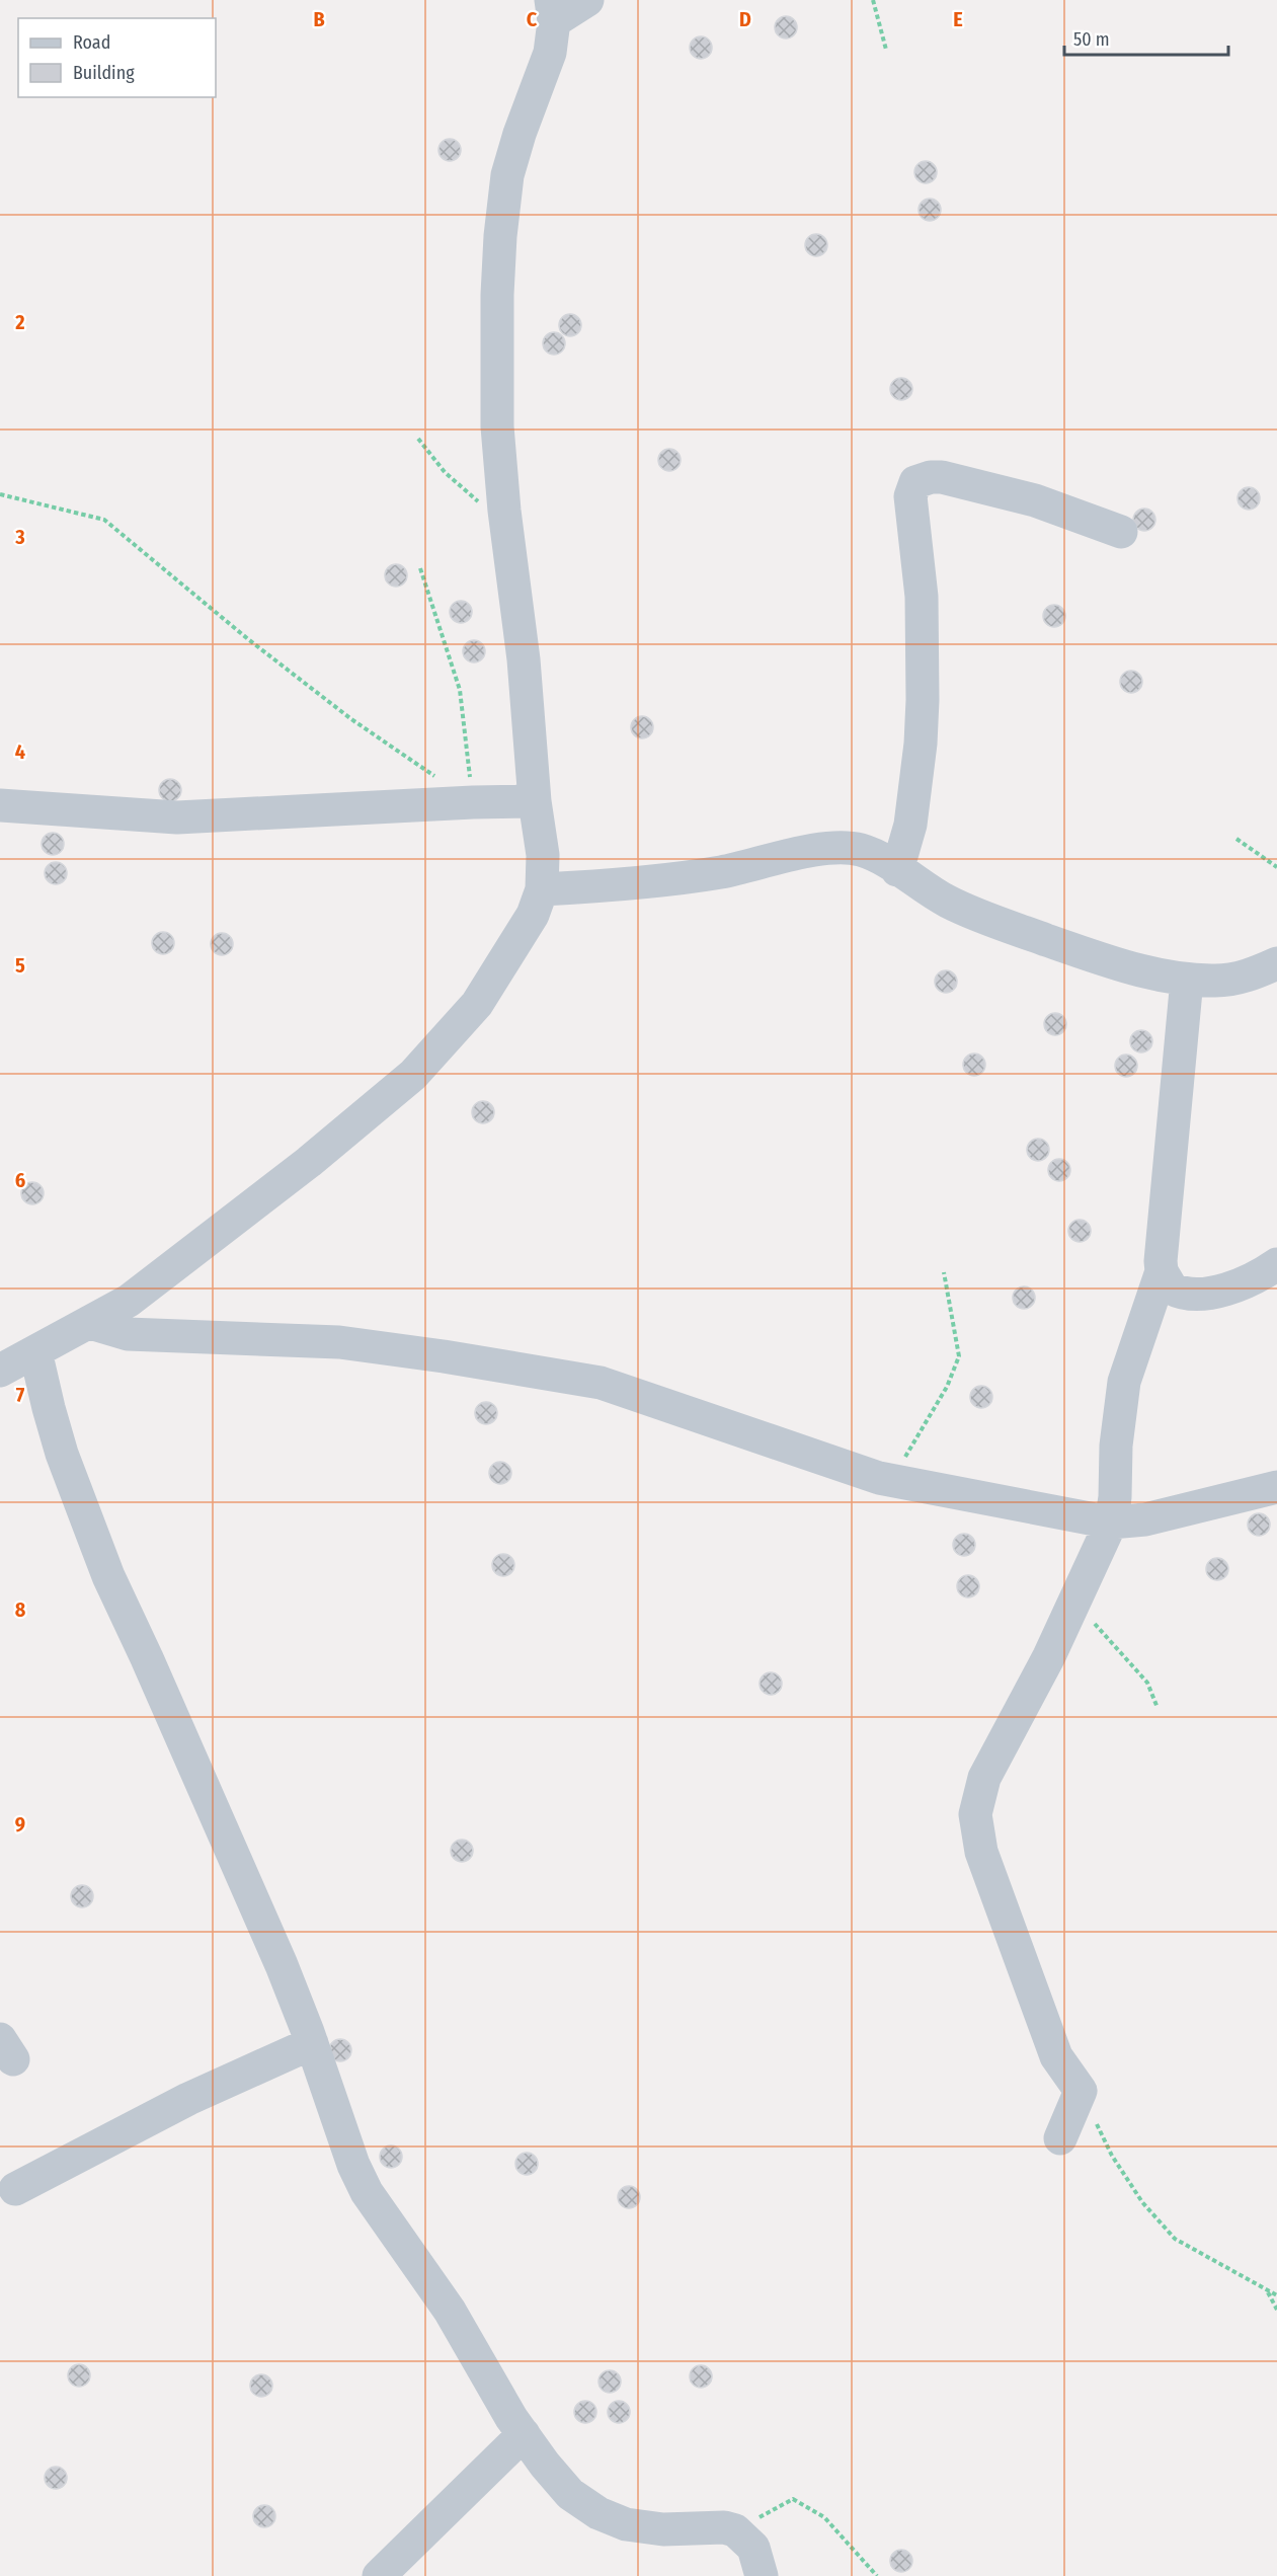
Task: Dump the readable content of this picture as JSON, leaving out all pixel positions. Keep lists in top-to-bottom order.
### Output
{
  "legend": ["Road", "Building"],
  "scale_bar": "50 m",
  "grid": {
    "columns": [
      "B",
      "C",
      "D",
      "E"
    ],
    "rows": [
      "2",
      "3",
      "4",
      "5",
      "6",
      "7",
      "8",
      "9"
    ]
  }
}
